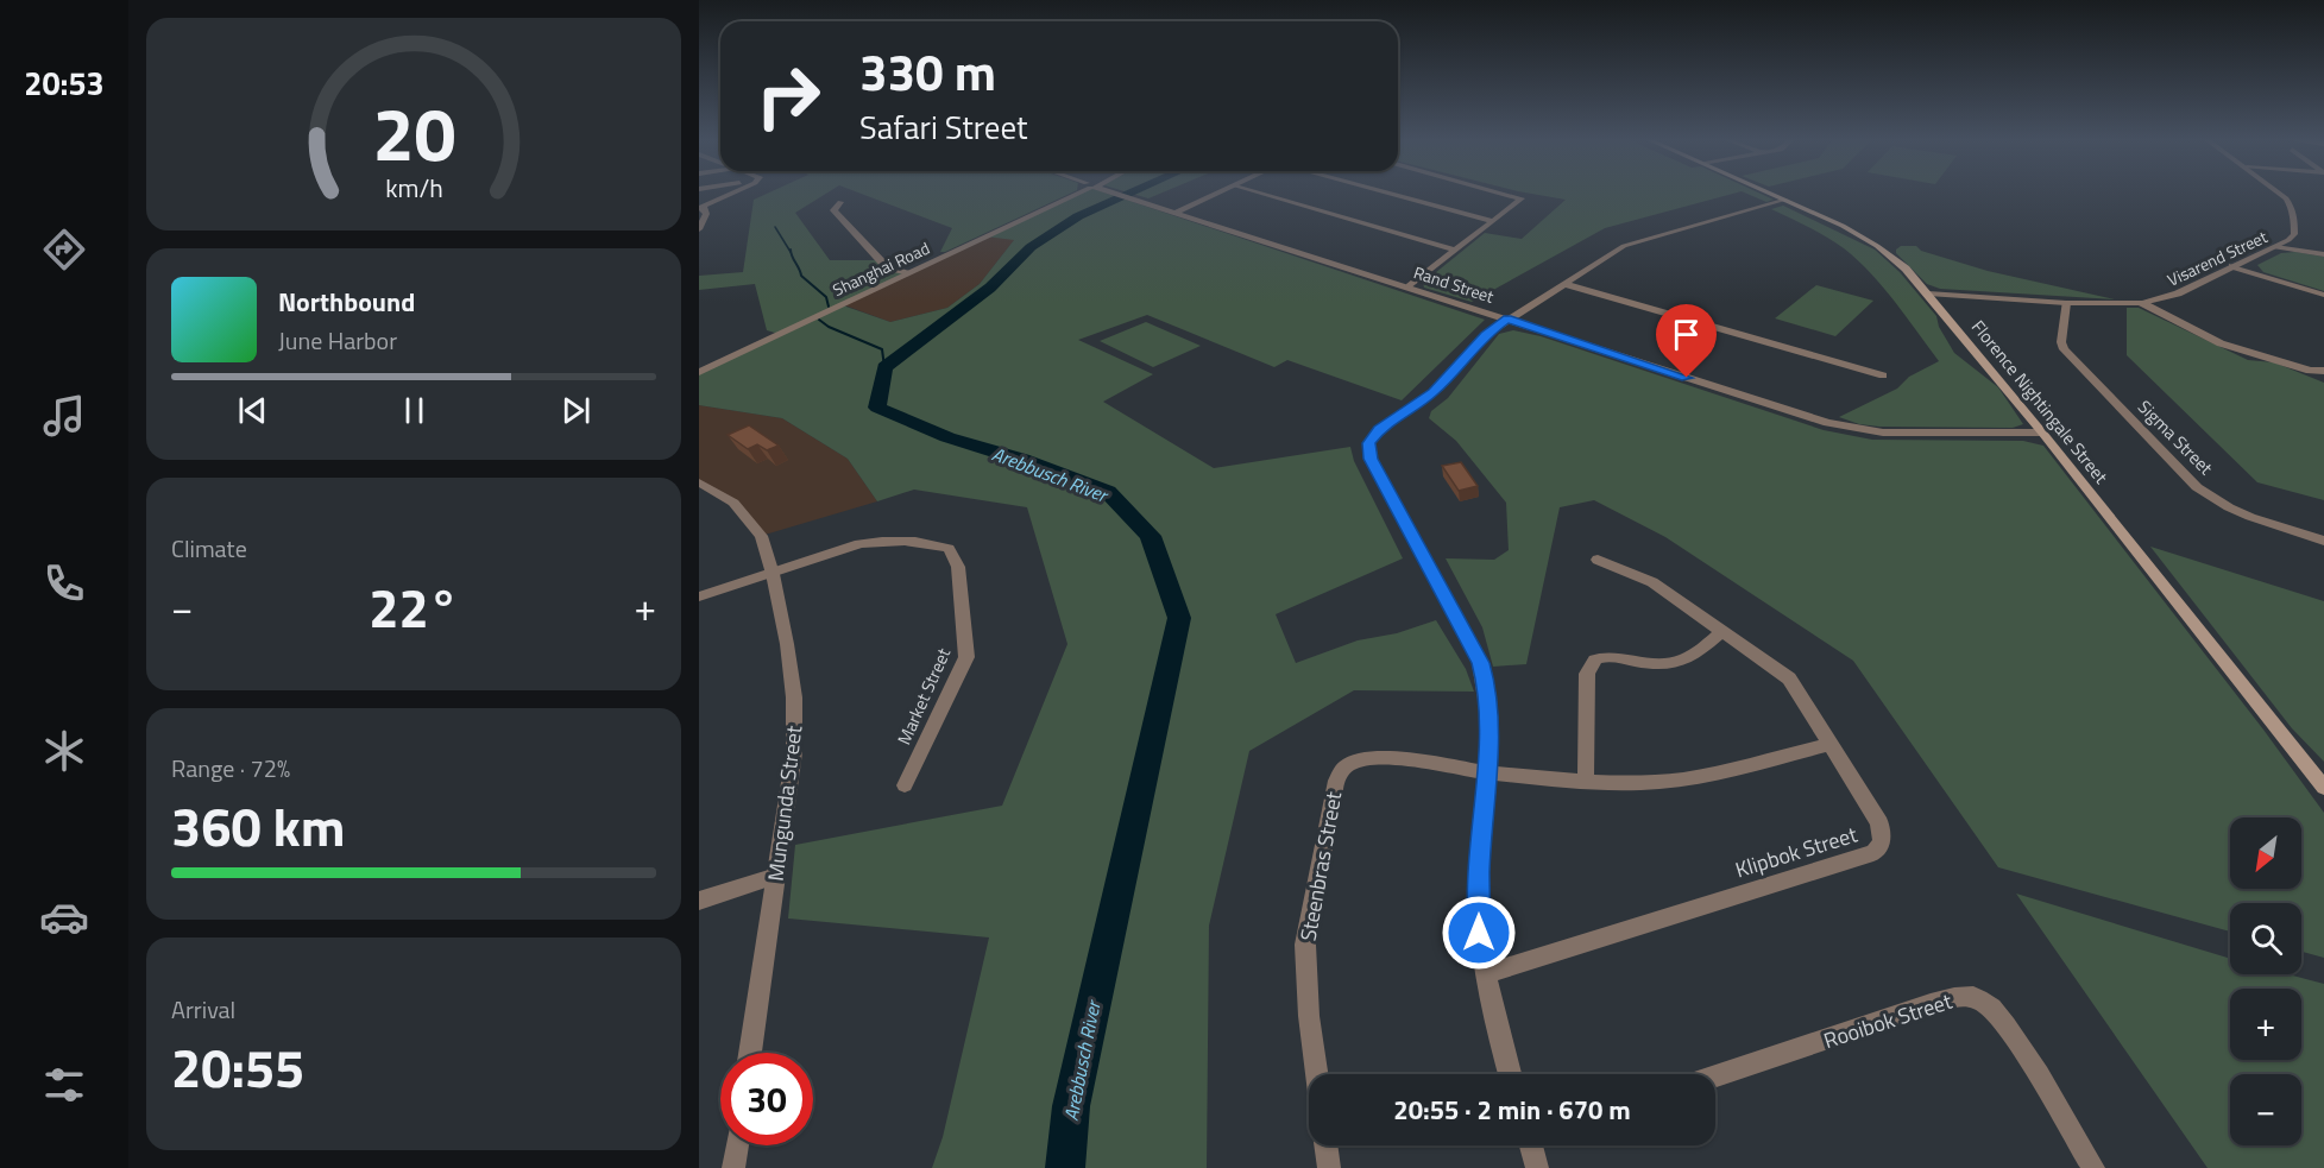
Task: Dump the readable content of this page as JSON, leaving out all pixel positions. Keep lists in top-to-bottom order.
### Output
{
  "streets": {
    "main road": ["Florence Nightingale Street"],
    "street": [
      "Visarend Street",
      "Shanghai Road",
      "Rand Street",
      "Sigma Street",
      "Market Street",
      "Mungunda Street",
      "Klipbok Street",
      "Steenbras Street",
      "Rooibok Street"
    ]
  },
  "crossings": [
    ["Visarend Street", "Florence Nightingale Street"],
    ["Visarend Street", "Sigma Street"],
    ["Rand Street", "Florence Nightingale Street"],
    ["Market Street", "Mungunda Street"],
    ["Klipbok Street", "Steenbras Street"]
  ],
  "water": ["Arebbusch River"],
  "north": "bottom left",
  "page": {
    "tabs": "20:53",
    "turn": ["330 m", "Safari Street"],
    "song": ["Northbound", "June Harbor"],
    "tile": [
      "Climate",
      ["Range · 72%", "360 km"],
      ["Arrival", "20:55"]
    ],
    "heat": ["−", "22°", "+"],
    "map_buttons": ["+", "−"],
    "limit": "30",
    "trip": "20:55 · 2 min · 670 m",
    "gauge": ["20", "km/h"]
  }
}
